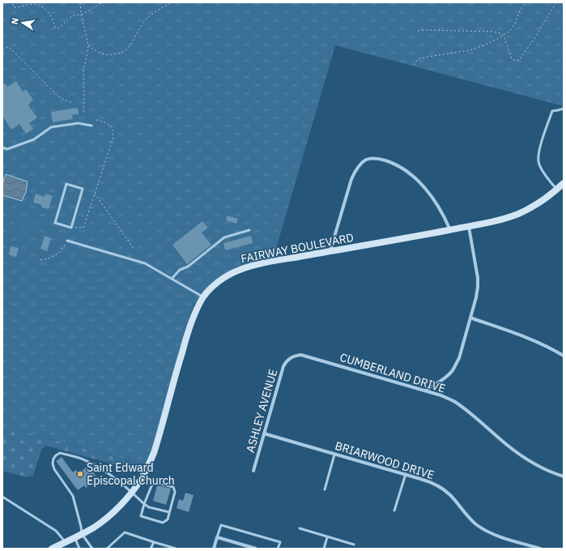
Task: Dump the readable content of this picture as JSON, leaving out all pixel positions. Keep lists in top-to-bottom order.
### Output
{
  "streets": {
    "street": [
      "FAIRWAY BOULEVARD",
      "CUMBERLAND DRIVE",
      "ASHLEY AVENUE",
      "BRIARWOOD DRIVE"
    ]
  },
  "crossings": [
    ["CUMBERLAND DRIVE", "ASHLEY AVENUE"],
    ["ASHLEY AVENUE", "BRIARWOOD DRIVE"]
  ],
  "places": ["Saint Edward Episcopal Church"],
  "north": "left"
}
